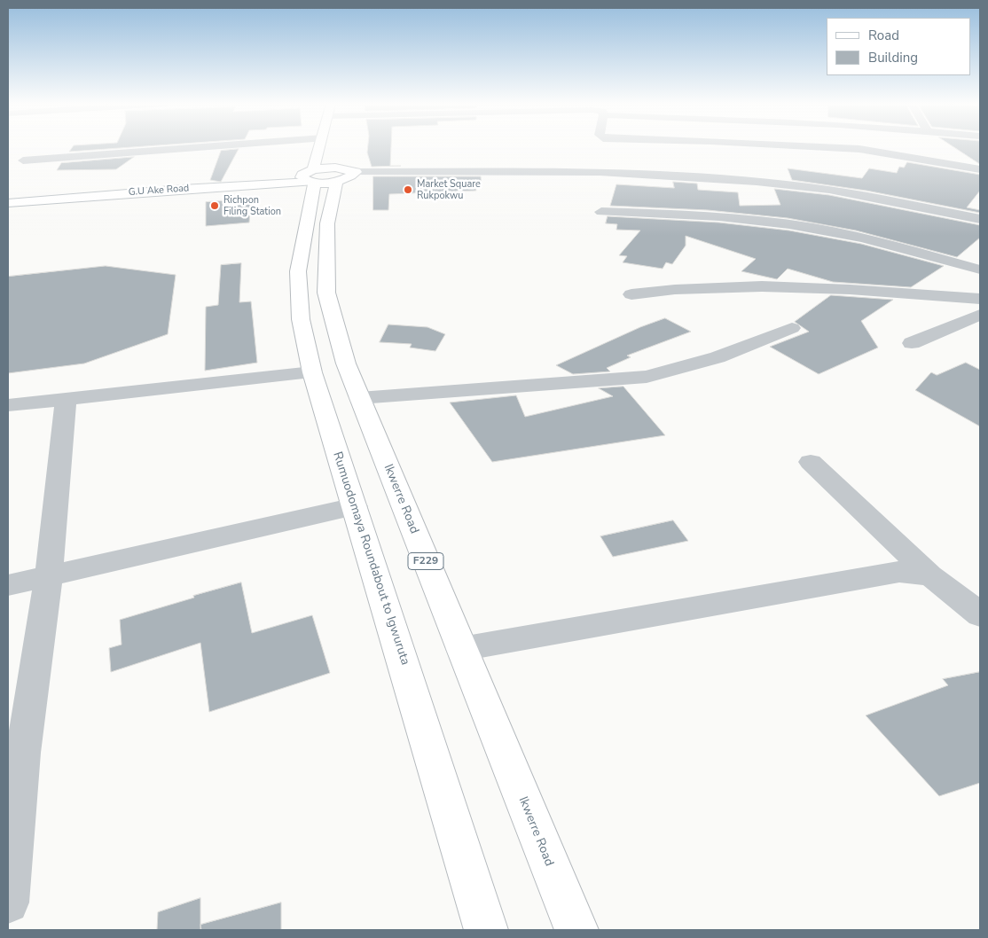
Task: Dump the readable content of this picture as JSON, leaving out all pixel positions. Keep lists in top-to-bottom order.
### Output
{
  "streets": {
    "main road": [
      "G.U Ake Road",
      "Ikwerre Road",
      "Rumuodomaya Roundabout to Igwuruta",
      "F229"
    ]
  },
  "crossings": [
    ["G.U Ake Road", "Ikwerre Road"],
    ["G.U Ake Road", "Rumuodomaya Roundabout to Igwuruta"],
    ["Ikwerre Road", "Rumuodomaya Roundabout to Igwuruta"]
  ],
  "places": ["Market Square Rukpokwu", "Richpon Filing Station"],
  "legend": ["Road", "Building"]
}
